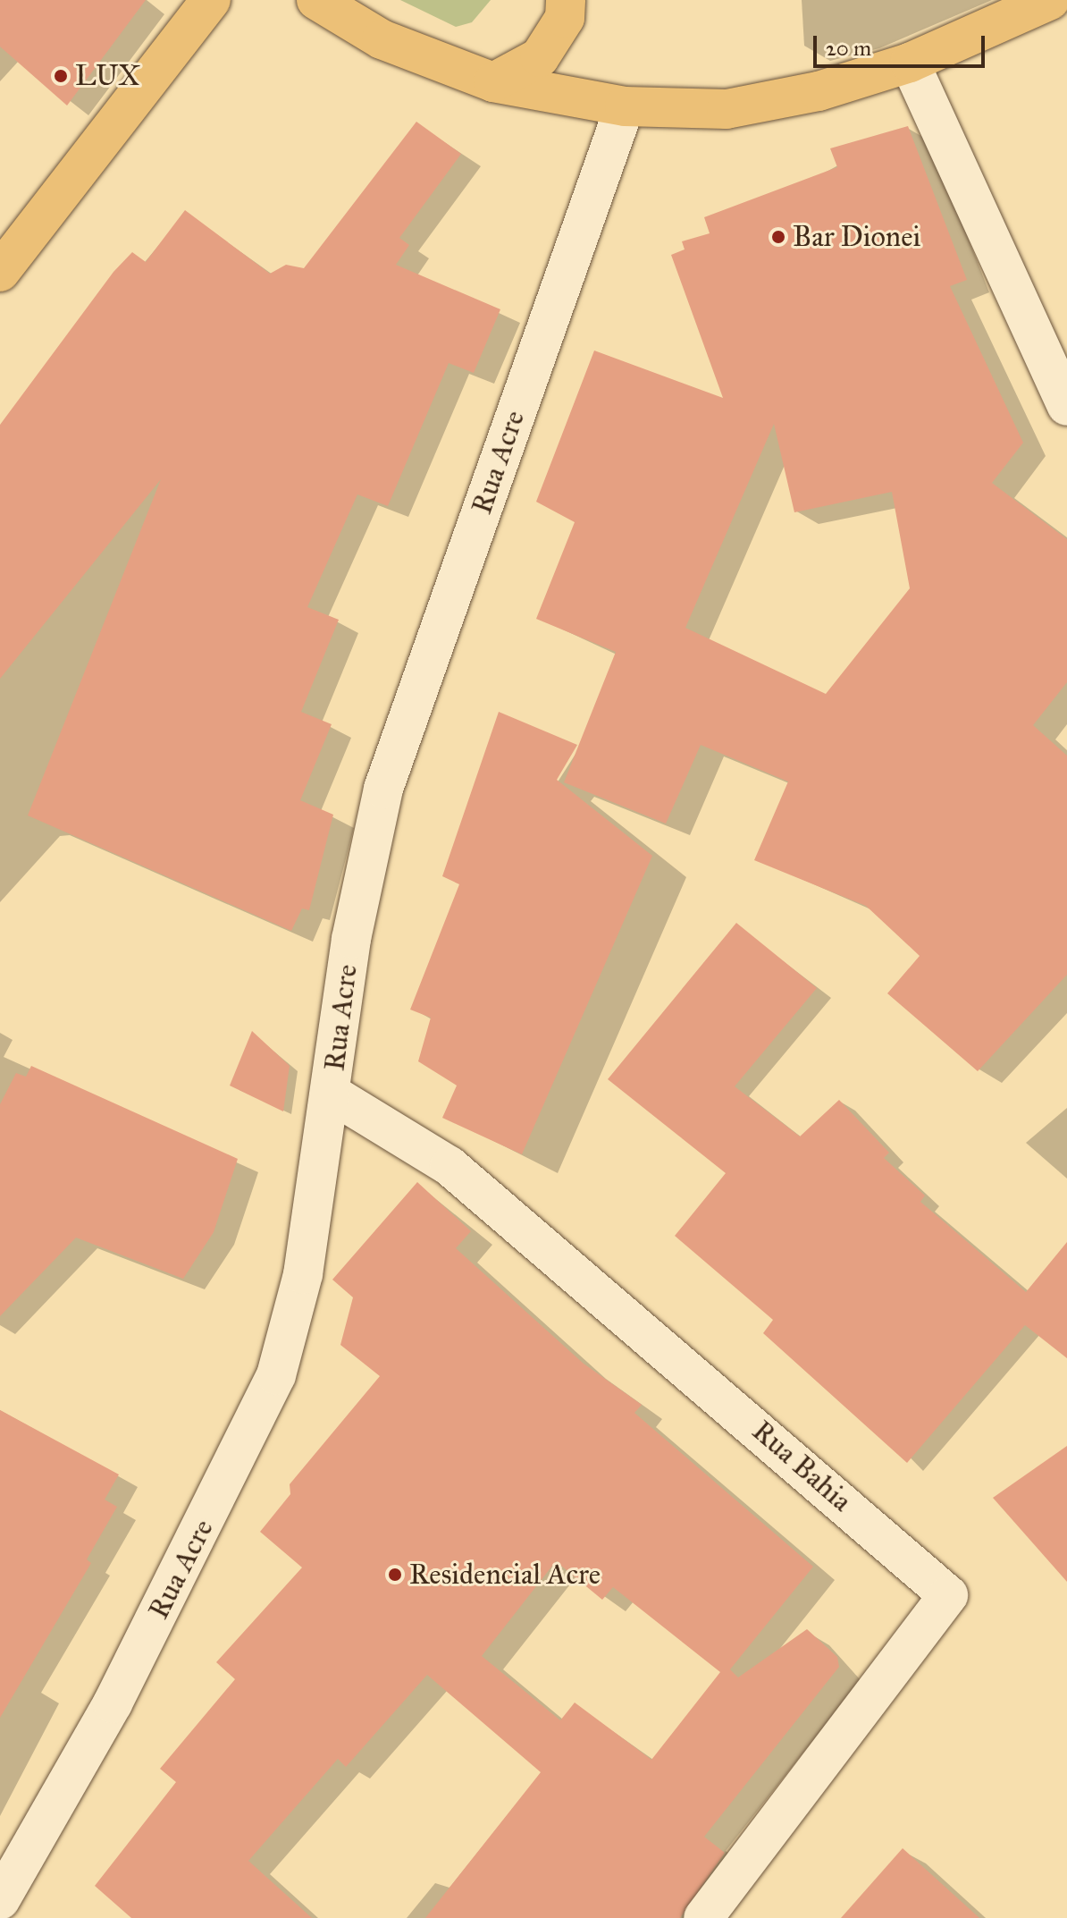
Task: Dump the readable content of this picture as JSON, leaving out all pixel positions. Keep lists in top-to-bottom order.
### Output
{
  "streets": {
    "street": ["Rua Acre", "Rua Bahia"]
  },
  "crossings": [
    ["Rua Acre", "Rua Bahia"]
  ],
  "places": ["LUX", "Bar Dionei", "Residencial Acre"],
  "scale_bar": "20 m"
}
